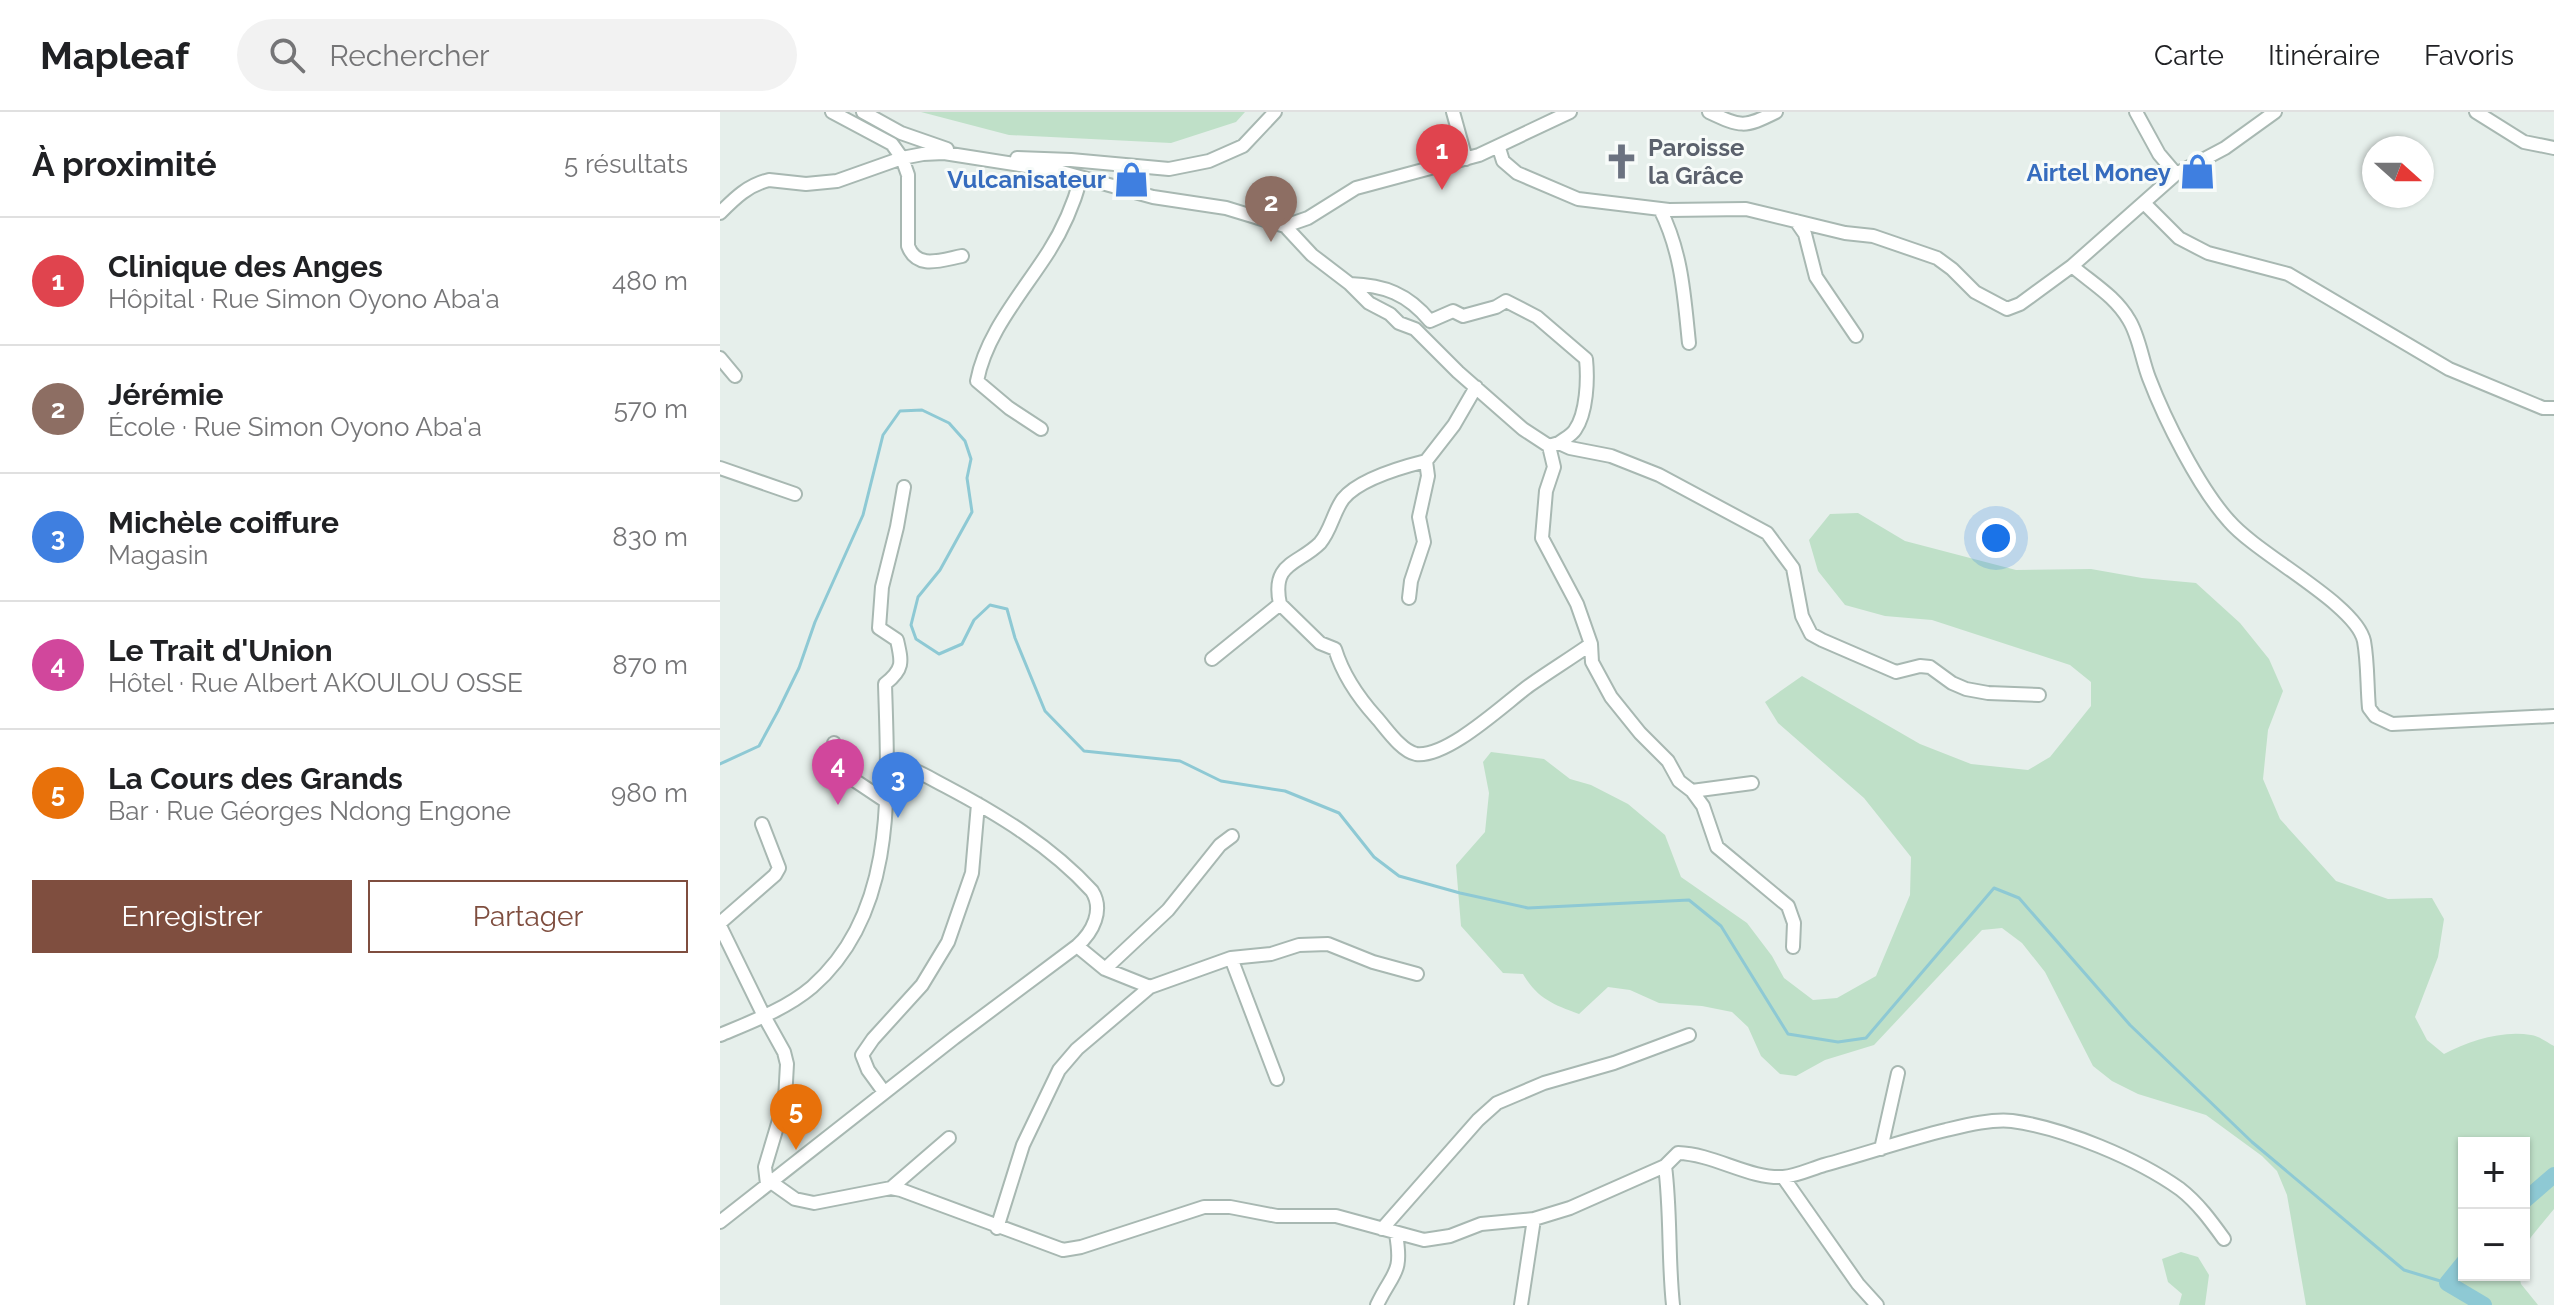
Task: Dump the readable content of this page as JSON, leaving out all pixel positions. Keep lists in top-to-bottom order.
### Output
{
  "places": {
    "church": ["Paroisse la Grâce"],
    "shop": ["Airtel Money", "Vulcanisateur"]
  },
  "north": "right",
  "page": {
    "header": "Mapleaf",
    "search": "Rechercher",
    "nav": ["Carte", "Itinéraire", "Favoris"],
    "heading": ["À proximité", "5 résultats"],
    "pins": [
      "1",
      "2",
      "4",
      "3",
      "5"
    ],
    "list": [
      {
        "mark": "1",
        "name": "Clinique des Anges",
        "note": "Hôpital · Rue Simon Oyono Aba'a",
        "value": "480 m"
      },
      {
        "mark": "2",
        "name": "Jérémie",
        "note": "École · Rue Simon Oyono Aba'a",
        "value": "570 m"
      },
      {
        "mark": "3",
        "name": "Michèle coiffure",
        "note": "Magasin",
        "value": "830 m"
      },
      {
        "mark": "4",
        "name": "Le Trait d'Union",
        "note": "Hôtel · Rue Albert AKOULOU OSSE",
        "value": "870 m"
      },
      {
        "mark": "5",
        "name": "La Cours des Grands",
        "note": "Bar · Rue Géorges Ndong Engone",
        "value": "980 m"
      }
    ],
    "buttons": ["Enregistrer", "Partager"],
    "map_buttons": ["+", "−"]
  }
}
